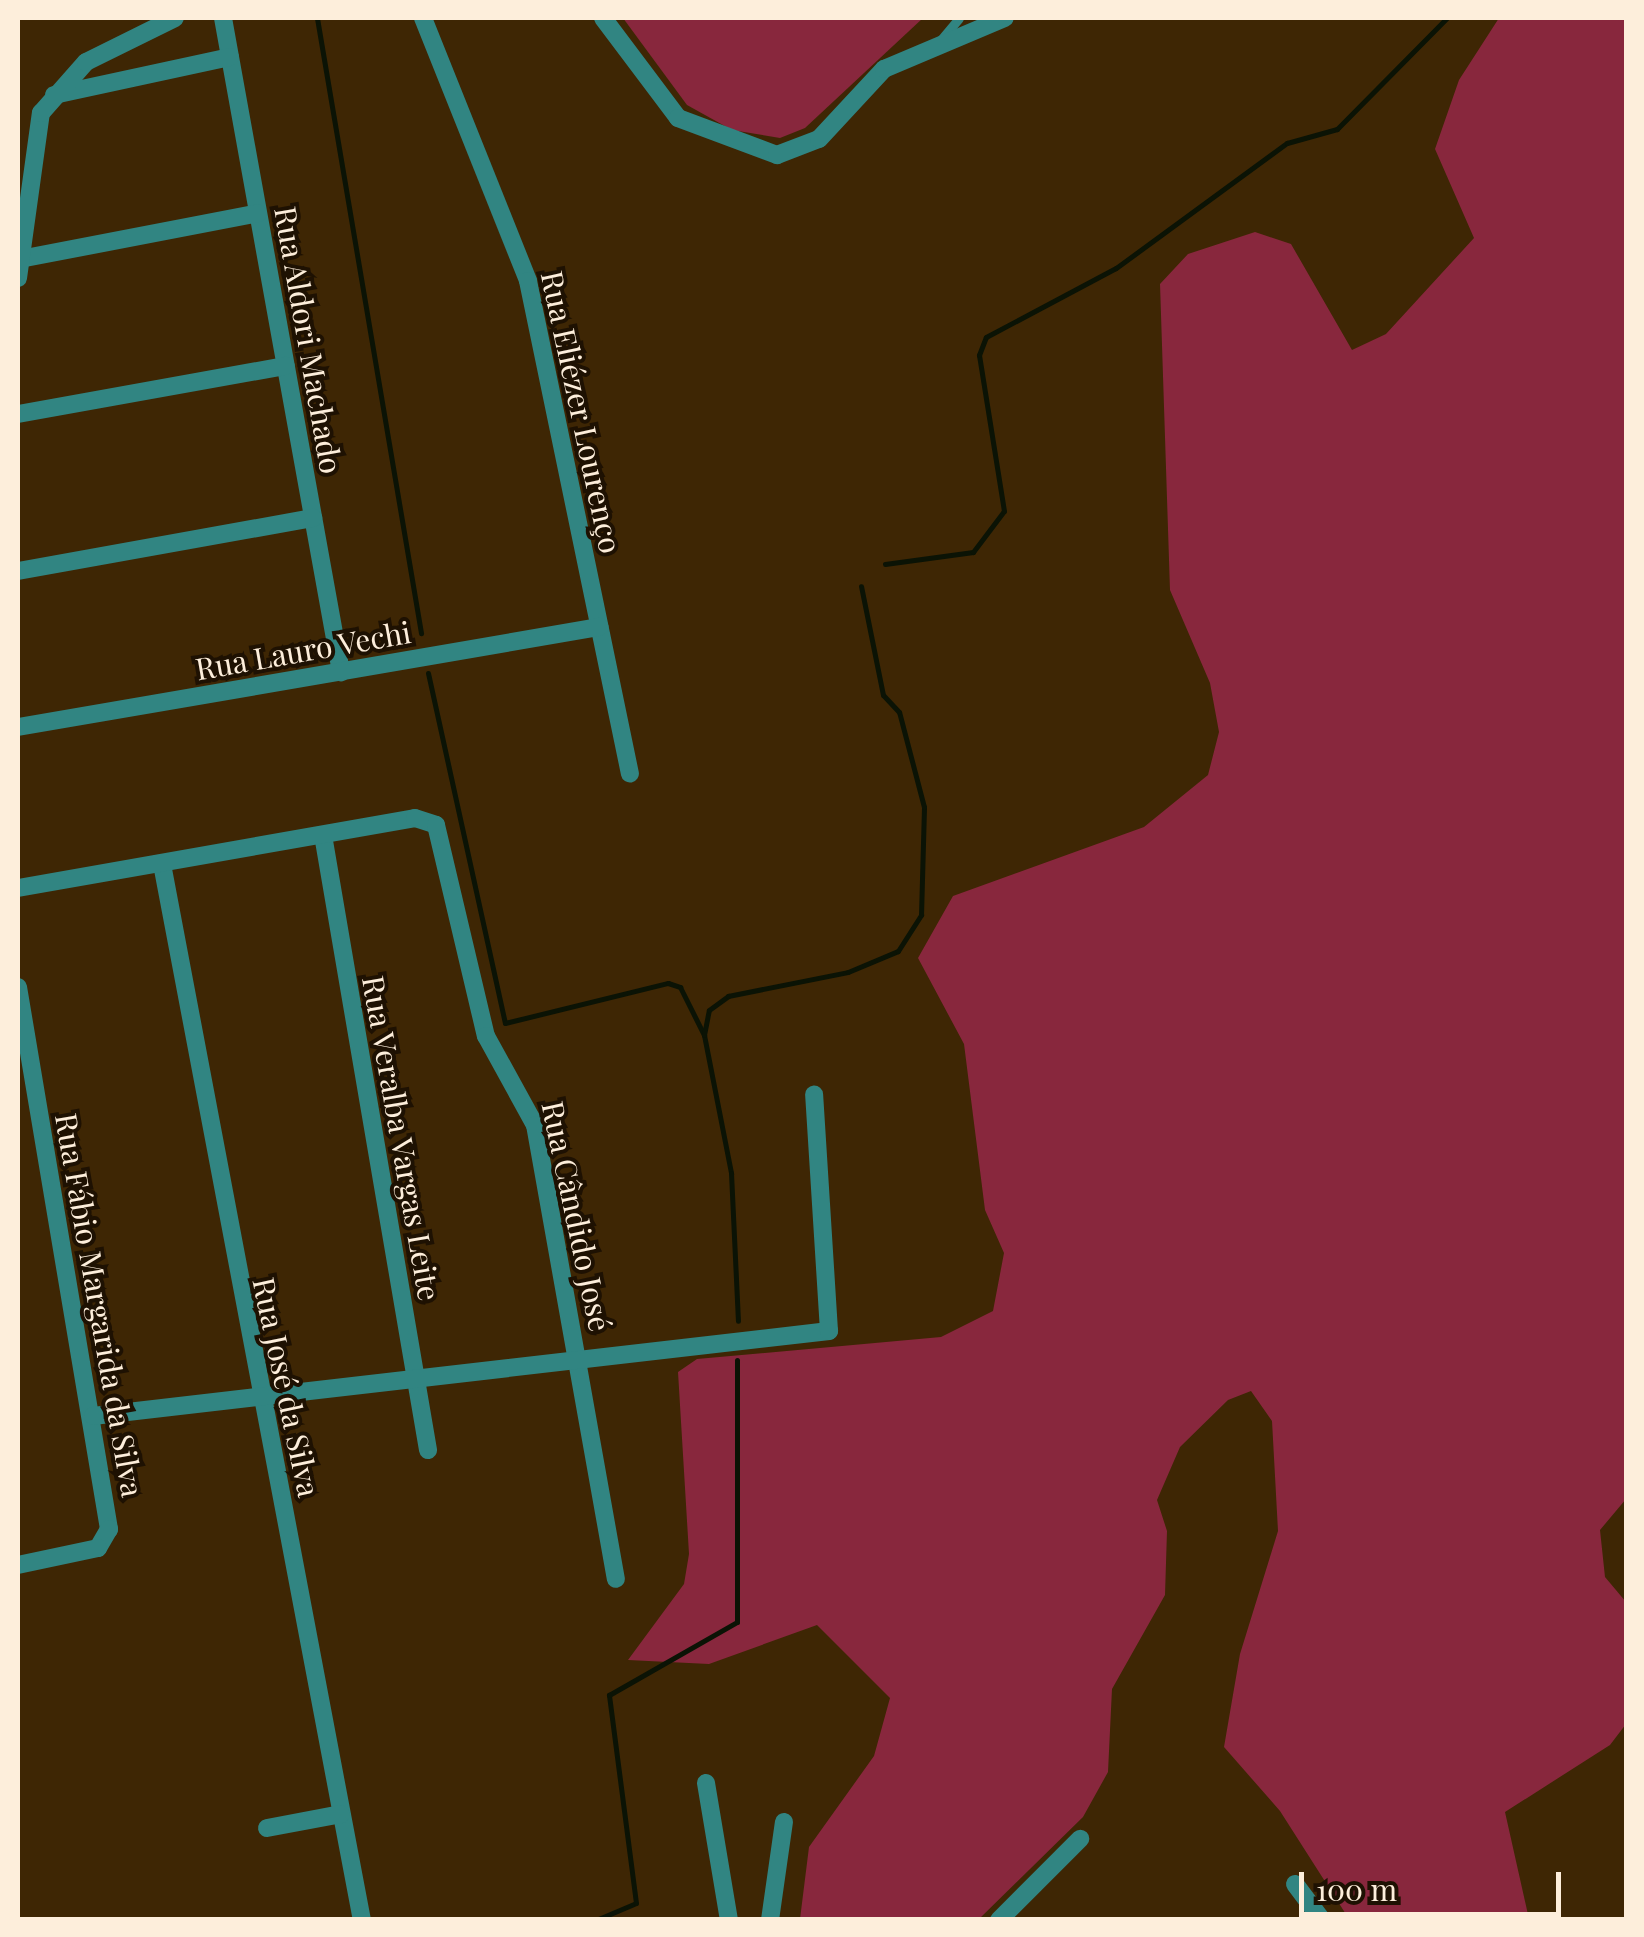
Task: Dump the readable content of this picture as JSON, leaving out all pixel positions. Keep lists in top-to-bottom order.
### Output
{
  "streets": {
    "street": [
      "Rua Aldori Machado",
      "Rua Eliézer Lourenço",
      "Rua Lauro Vechi",
      "Rua Veralba Vargas Leite",
      "Rua Cândido José",
      "Rua Fábio Margarida da Silva",
      "Rua José da Silva"
    ]
  },
  "crossings": [
    ["Rua Aldori Machado", "Rua Lauro Vechi"],
    ["Rua Eliézer Lourenço", "Rua Lauro Vechi"],
    ["Rua Veralba Vargas Leite", "Rua Cândido José"],
    ["Rua Cândido José", "Rua José da Silva"]
  ],
  "scale_bar": "100 m"
}
